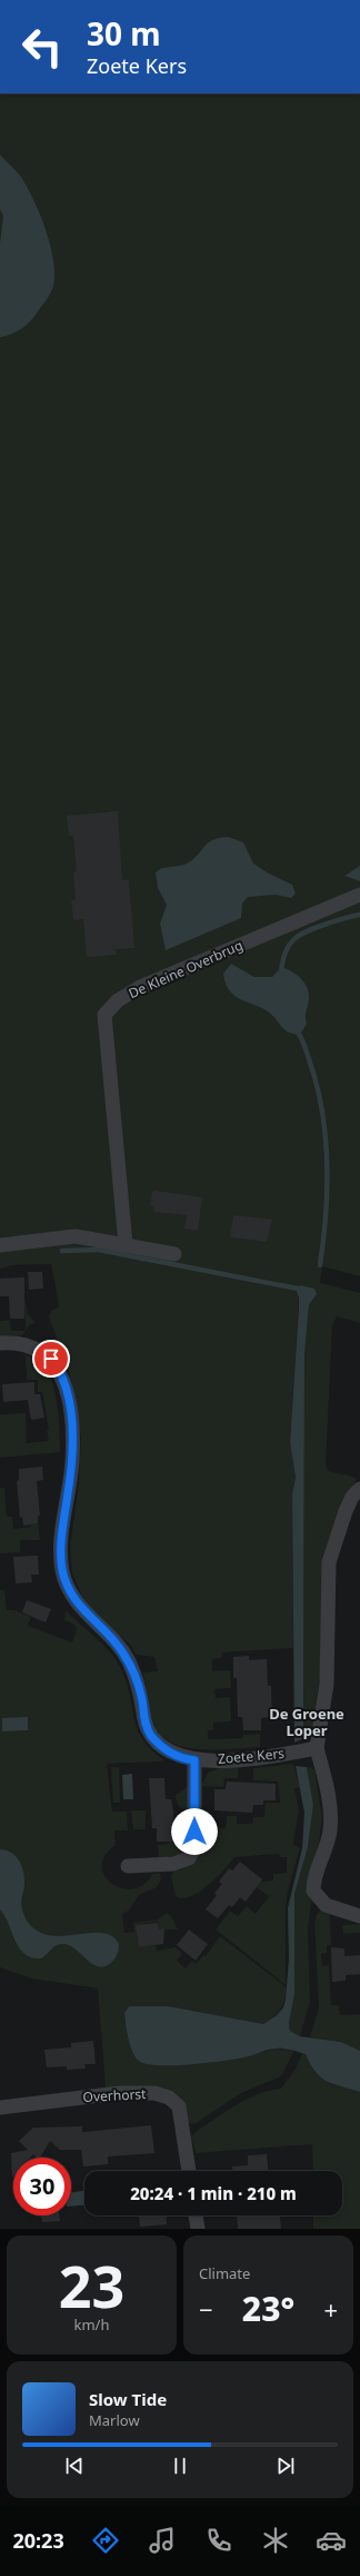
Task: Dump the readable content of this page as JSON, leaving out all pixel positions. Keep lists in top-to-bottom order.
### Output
{
  "streets": {
    "street": ["De Kleine Overbrug", "Zoete Kers", "Overhorst"]
  },
  "districts": ["De Groene Loper"],
  "page": {
    "turn": ["30 m", "Zoete Kers"],
    "limit": "30",
    "trip": "20:24 · 1 min · 210 m",
    "tile": [
      ["23", "km/h"],
      "Climate"
    ],
    "heat": ["−", "23°", "+"],
    "song": ["Slow Tide", "Marlow"],
    "tabs": "20:23"
  }
}
